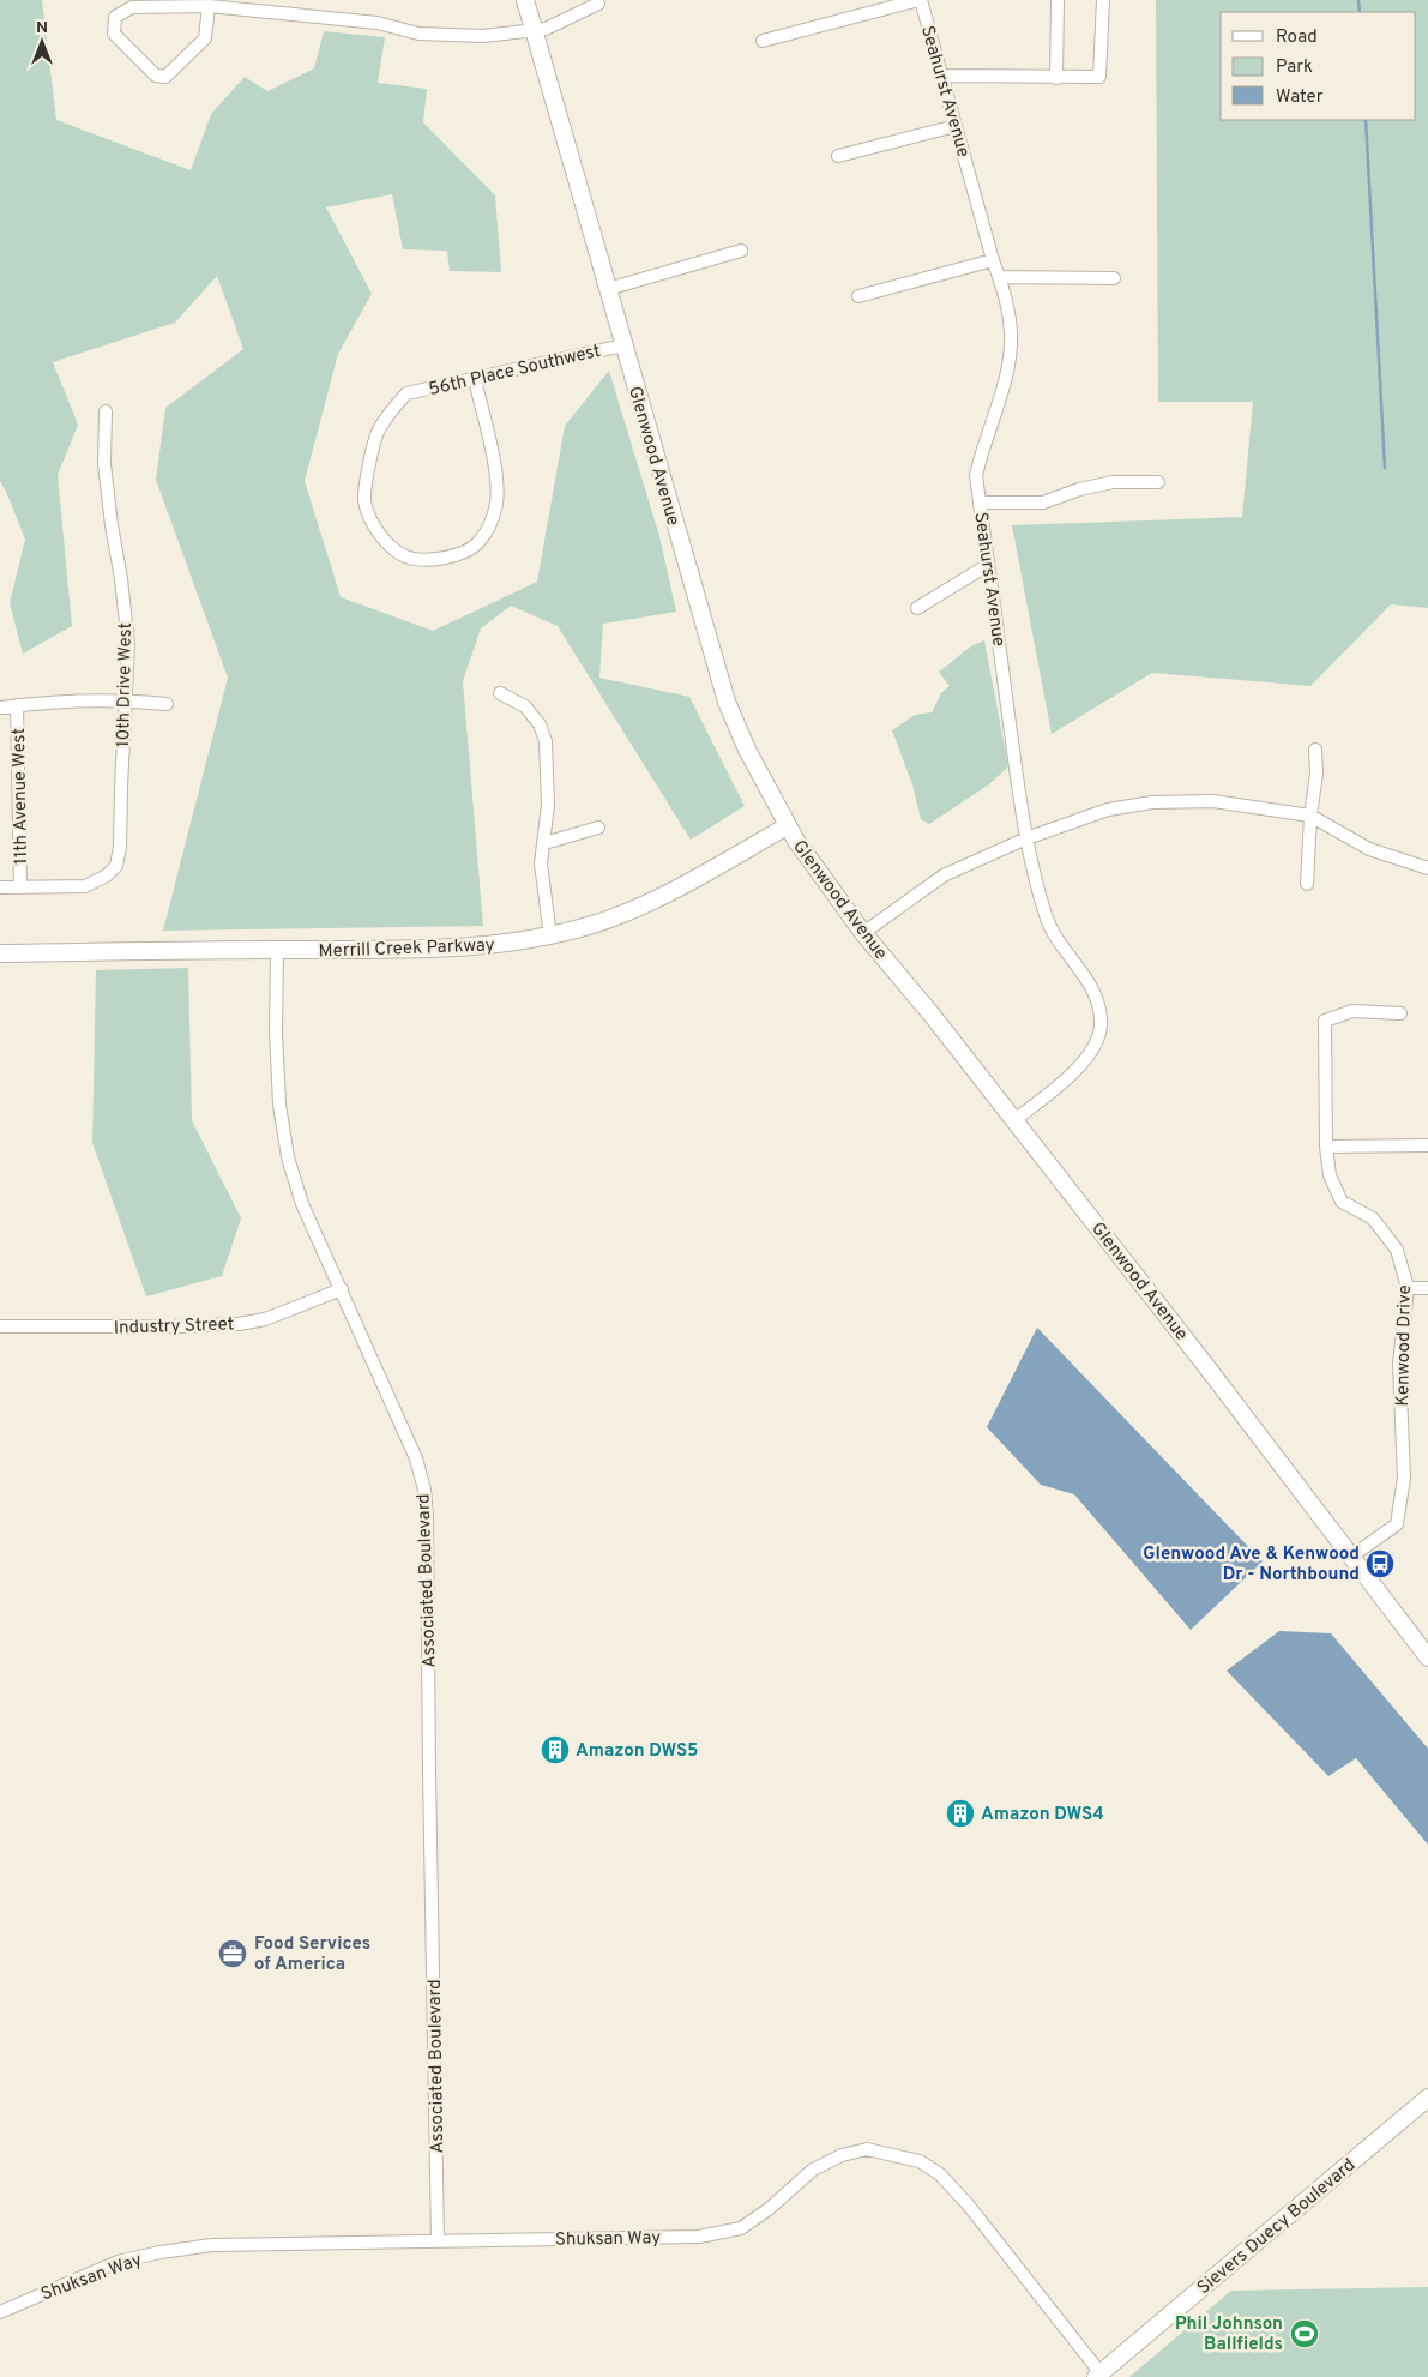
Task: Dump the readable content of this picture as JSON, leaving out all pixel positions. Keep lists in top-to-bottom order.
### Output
{
  "streets": {
    "street": [
      "Seahurst Avenue",
      "56th Place Southwest",
      "Glenwood Avenue",
      "10th Drive West",
      "11th Avenue West",
      "Merrill Creek Parkway",
      "Industry Street",
      "Kenwood Drive",
      "Associated Boulevard",
      "Sievers Duecy Boulevard",
      "Shuksan Way"
    ]
  },
  "crossings": [
    ["Seahurst Avenue", "Glenwood Avenue"],
    ["56th Place Southwest", "Glenwood Avenue"],
    ["Glenwood Avenue", "Merrill Creek Parkway"],
    ["Glenwood Avenue", "Kenwood Drive"],
    ["10th Drive West", "11th Avenue West"],
    ["Merrill Creek Parkway", "Associated Boulevard"],
    ["Industry Street", "Associated Boulevard"],
    ["Associated Boulevard", "Shuksan Way"],
    ["Sievers Duecy Boulevard", "Shuksan Way"]
  ],
  "places": {
    "bus stop": ["Glenwood Ave & Kenwood Dr - Northbound"],
    "building": ["Amazon DWS5", "Amazon DWS4"],
    "office": ["Food Services of America"],
    "sports": ["Phil Johnson Ballfields"]
  },
  "legend": ["Road", "Park", "Water"],
  "north": "top"
}
